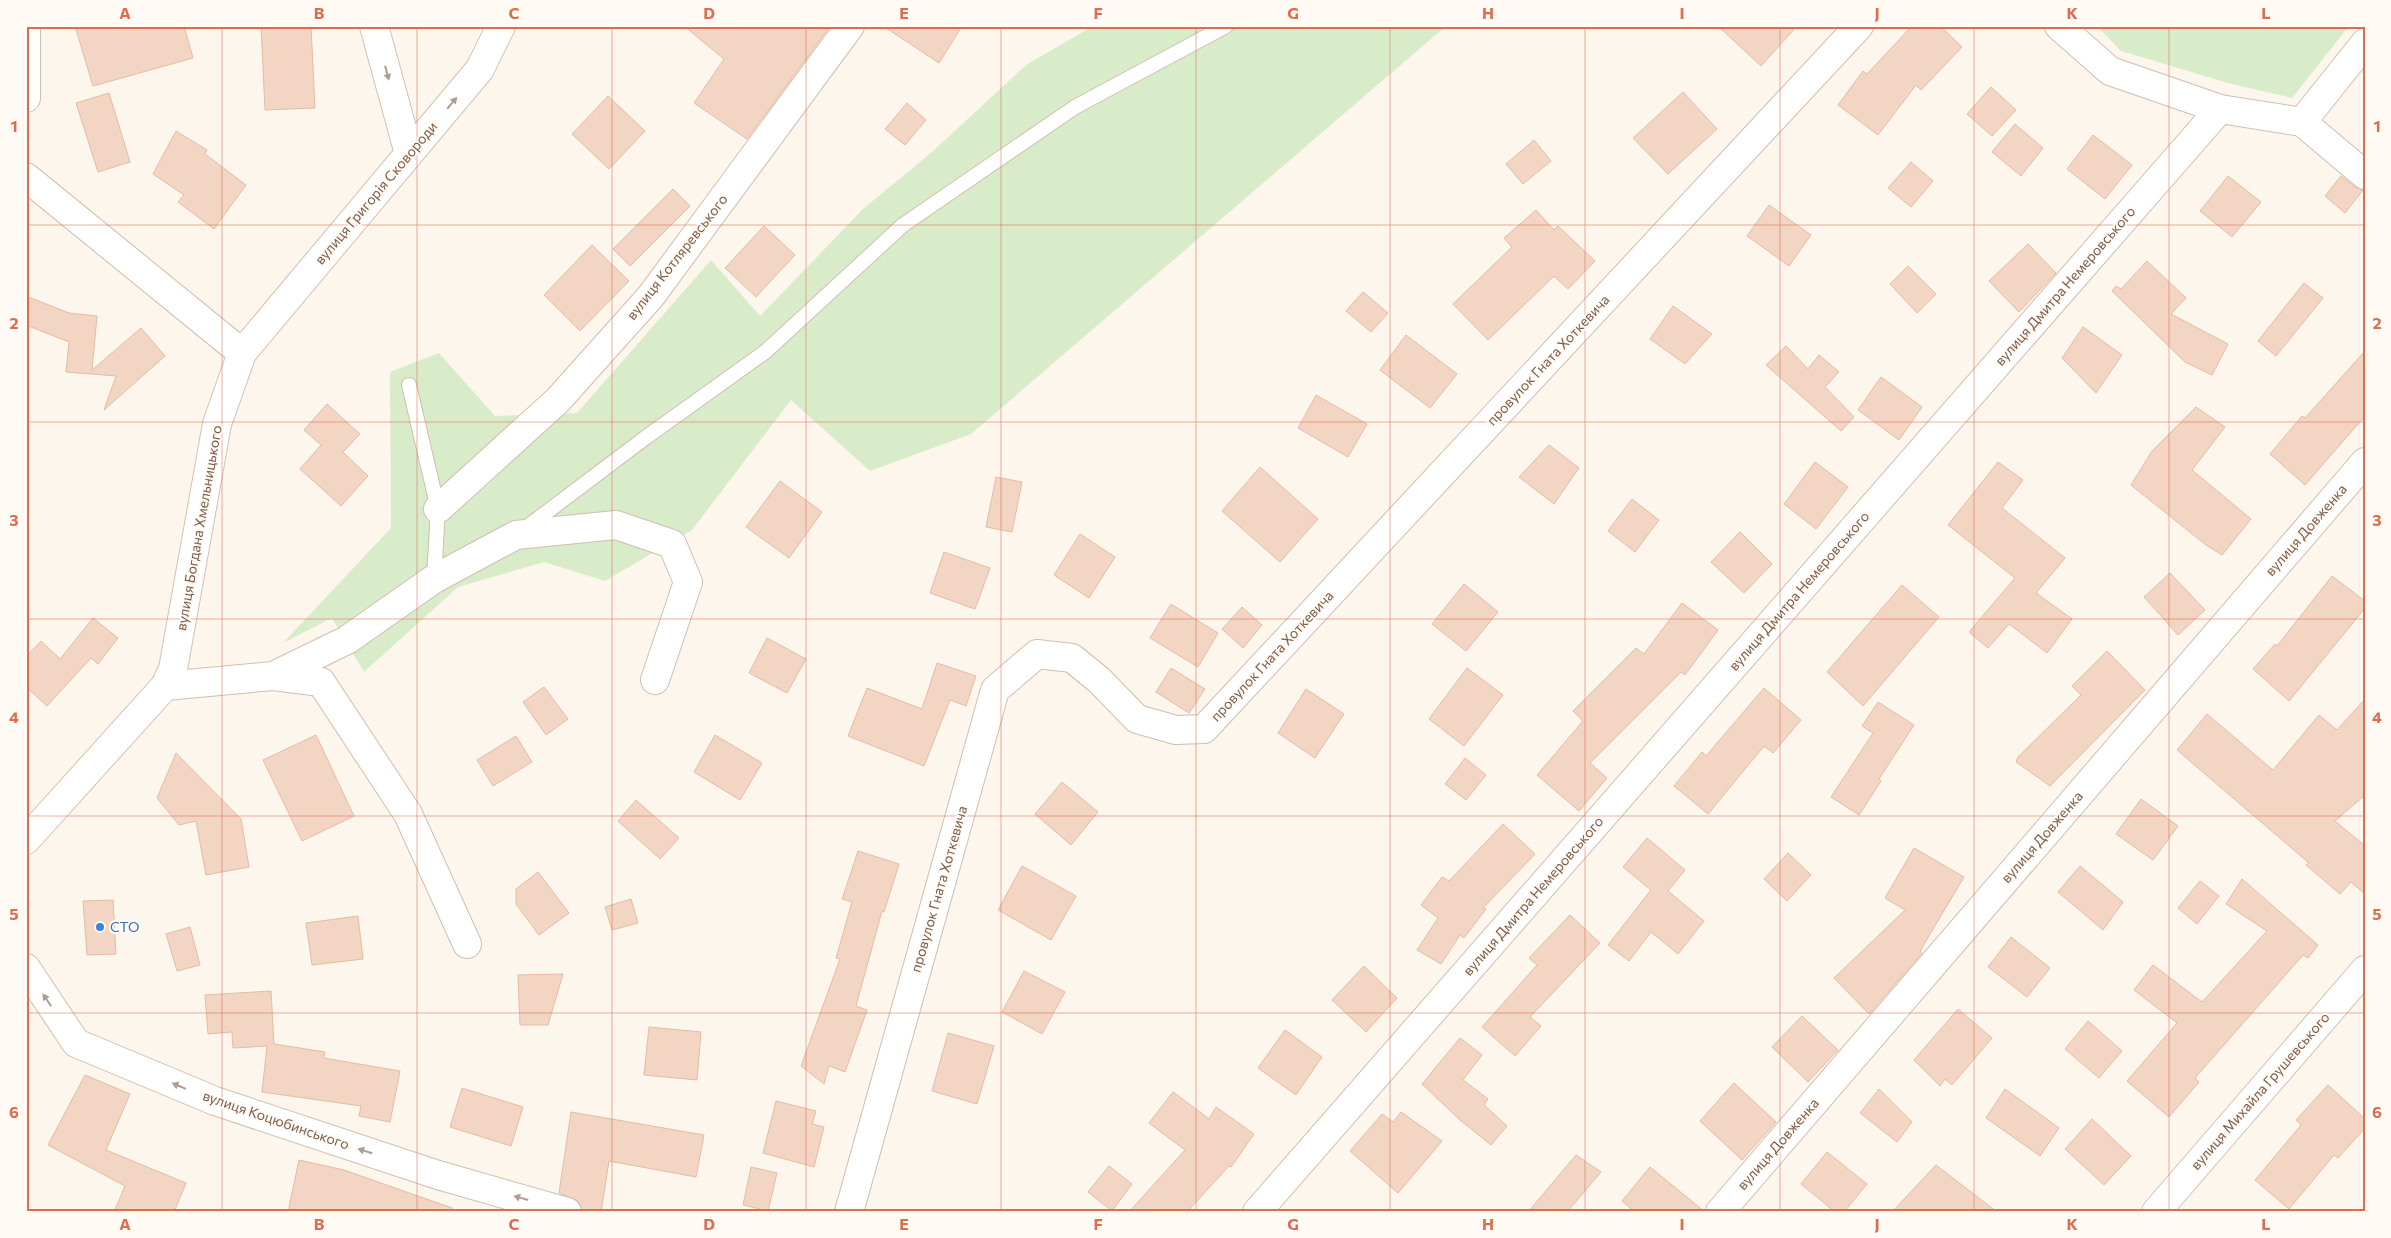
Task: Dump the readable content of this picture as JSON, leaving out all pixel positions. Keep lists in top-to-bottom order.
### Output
{
  "streets": {
    "street": [
      "вулиця Григорія Сковороди",
      "вулиця Котляревського",
      "вулиця Дмитра Немеровського",
      "провулок Гната Хоткевича",
      "вулиця Богдана Хмельницького",
      "вулиця Довженка",
      "вулиця Михайла Грушевського",
      "вулиця Коцюбинського"
    ]
  },
  "crossings": [
    ["вулиця Григорія Сковороди", "вулиця Богдана Хмельницького"]
  ],
  "one_way": ["вулиця Григорія Сковороди", "вулиця Коцюбинського"],
  "places": ["СТО"],
  "grid": {
    "columns": [
      "A",
      "B",
      "C",
      "D",
      "E",
      "F",
      "G",
      "H",
      "I",
      "J",
      "K",
      "L"
    ],
    "rows": [
      "1",
      "2",
      "3",
      "4",
      "5",
      "6"
    ]
  }
}
